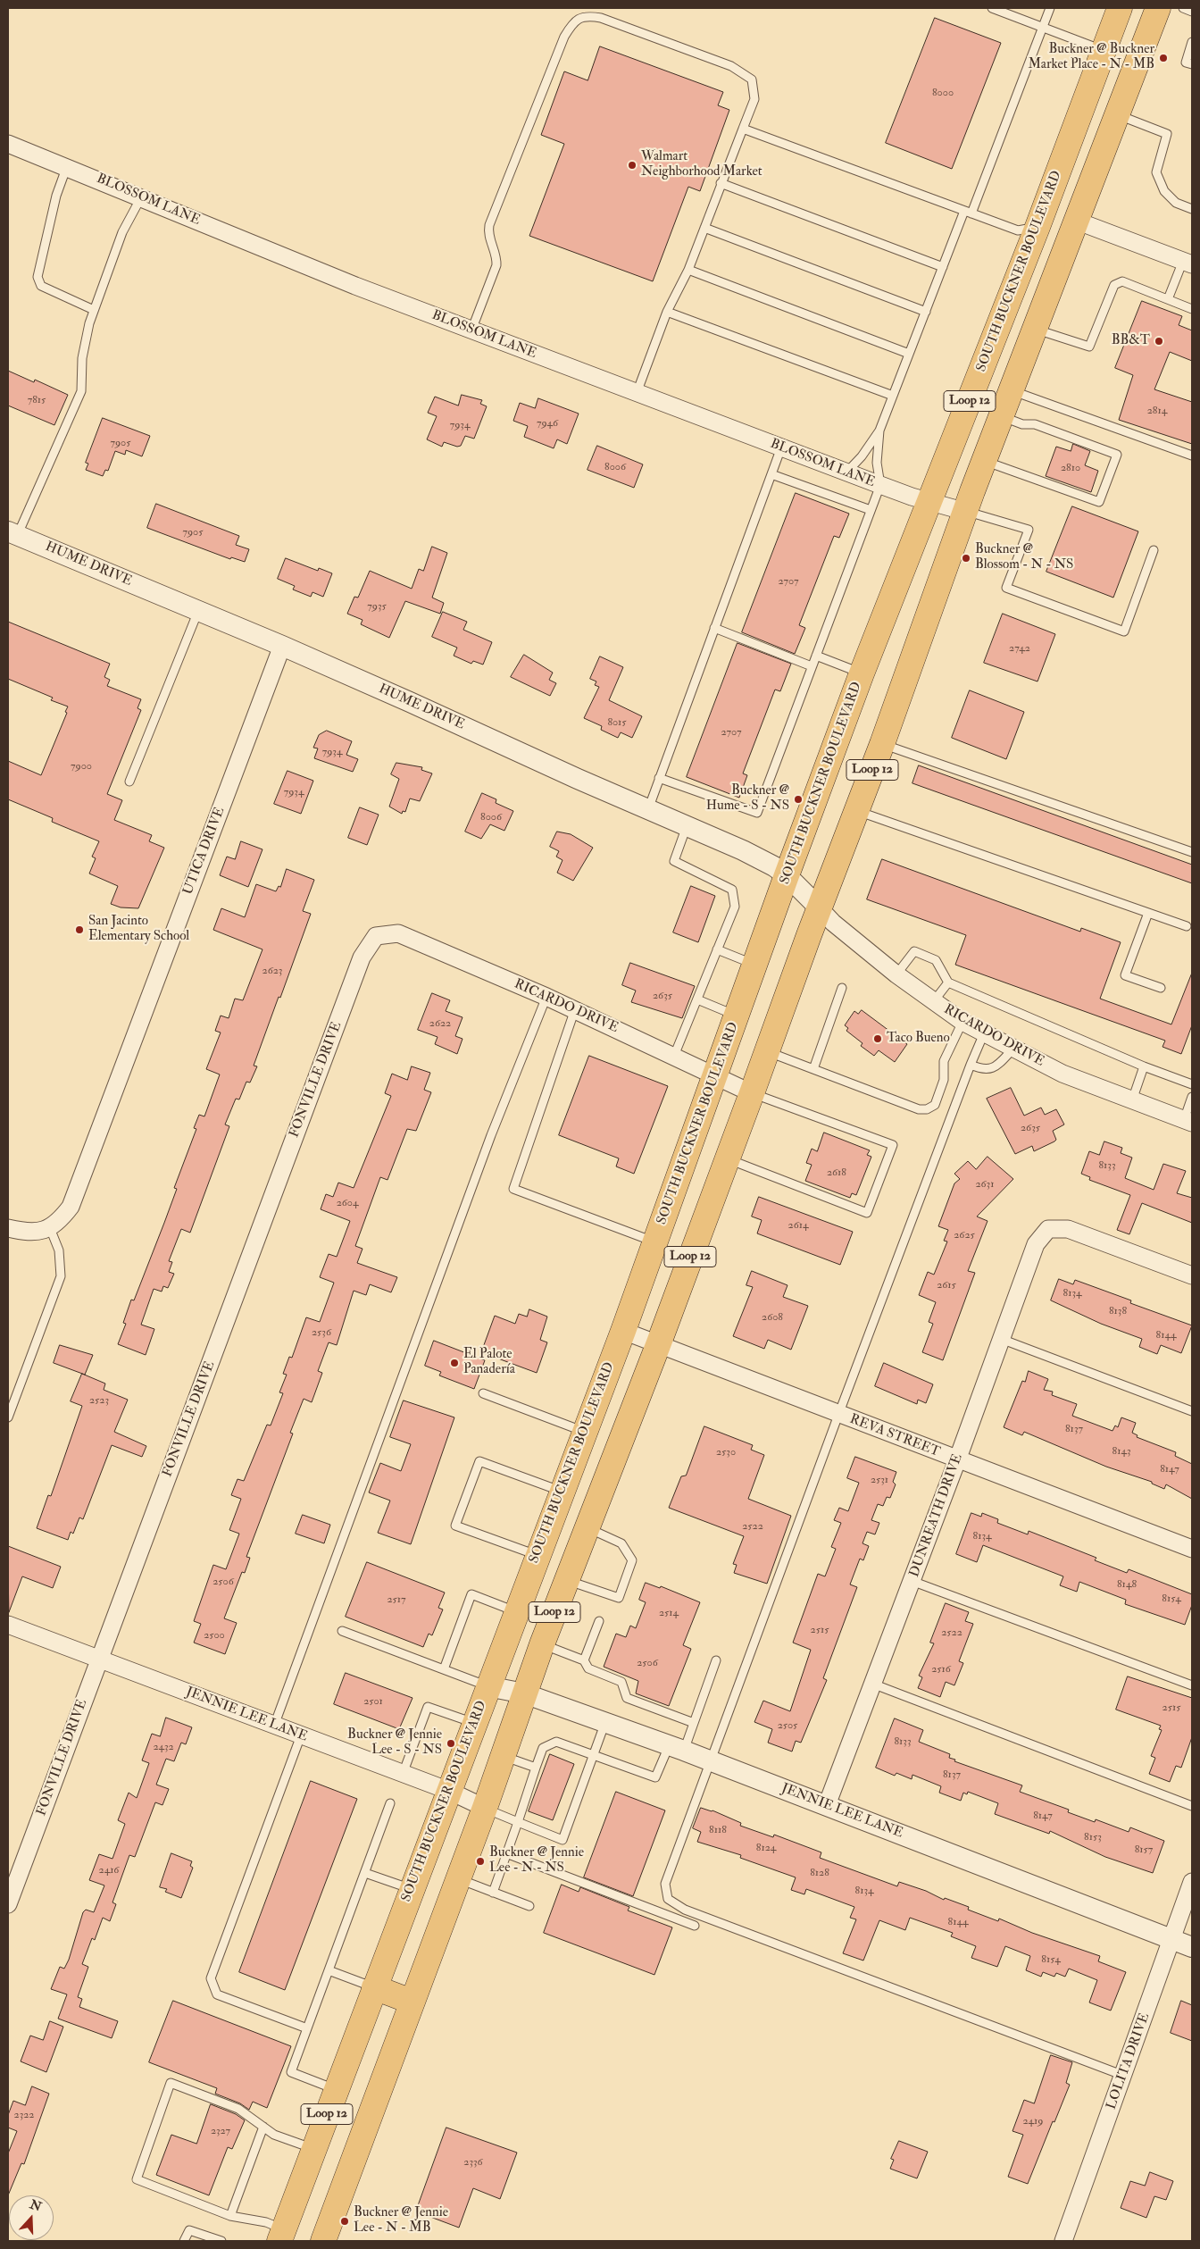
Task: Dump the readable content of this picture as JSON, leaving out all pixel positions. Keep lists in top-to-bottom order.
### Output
{
  "streets": {
    "main road": ["SOUTH BUCKNER BOULEVARD", "Loop 12"],
    "street": [
      "BLOSSOM LANE",
      "HUME DRIVE",
      "UTICA DRIVE",
      "RICARDO DRIVE",
      "FONVILLE DRIVE",
      "REVA STREET",
      "DUNREATH DRIVE",
      "JENNIE LEE LANE",
      "LOLITA DRIVE"
    ]
  },
  "crossings": [
    ["BLOSSOM LANE", "SOUTH BUCKNER BOULEVARD"],
    ["BLOSSOM LANE", "Loop 12"],
    ["SOUTH BUCKNER BOULEVARD", "HUME DRIVE"],
    ["SOUTH BUCKNER BOULEVARD", "RICARDO DRIVE"],
    ["SOUTH BUCKNER BOULEVARD", "REVA STREET"],
    ["SOUTH BUCKNER BOULEVARD", "JENNIE LEE LANE"],
    ["Loop 12", "HUME DRIVE"],
    ["Loop 12", "RICARDO DRIVE"],
    ["Loop 12", "REVA STREET"],
    ["Loop 12", "JENNIE LEE LANE"],
    ["HUME DRIVE", "UTICA DRIVE"],
    ["HUME DRIVE", "RICARDO DRIVE"],
    ["RICARDO DRIVE", "FONVILLE DRIVE"],
    ["FONVILLE DRIVE", "JENNIE LEE LANE"],
    ["REVA STREET", "DUNREATH DRIVE"],
    ["DUNREATH DRIVE", "JENNIE LEE LANE"],
    ["JENNIE LEE LANE", "LOLITA DRIVE"]
  ],
  "places": [
    "Buckner @ Buckner Market Place - N - MB",
    "Walmart Neighborhood Market",
    "BB&T",
    "Buckner @ Blossom - N - NS",
    "Buckner @ Hume - S - NS",
    "San Jacinto Elementary School",
    "Taco Bueno",
    "El Palote Panadería",
    "Buckner @ Jennie Lee - S - NS",
    "Buckner @ Jennie Lee - N - NS",
    "Buckner @ Jennie Lee - N - MB"
  ],
  "house_numbers": [
    "8000",
    "7815",
    "2814",
    "7946",
    "7934",
    "7905",
    "8006",
    "2810",
    "7905",
    "2707",
    "7935",
    "2742",
    "8015",
    "2707",
    "7934",
    "7900",
    "7934",
    "8006",
    "2623",
    "2635",
    "2622",
    "2635",
    "8133",
    "2618",
    "2631",
    "2604",
    "2614",
    "2625",
    "2615",
    "8134",
    "8138",
    "2608",
    "2536",
    "8144",
    "2523",
    "8137",
    "8143",
    "2530",
    "8147",
    "2531",
    "2522",
    "8134",
    "2506",
    "8148",
    "8154",
    "2517",
    "2514",
    "2515",
    "2522",
    "2500",
    "2506",
    "2516",
    "2501",
    "2515",
    "2505",
    "8133",
    "2432",
    "8137",
    "8147",
    "8118",
    "8153",
    "8124",
    "8157",
    "2416",
    "8128",
    "8134",
    "8144",
    "8154",
    "2322",
    "2419",
    "2327",
    "2336"
  ],
  "north": "top"
}
